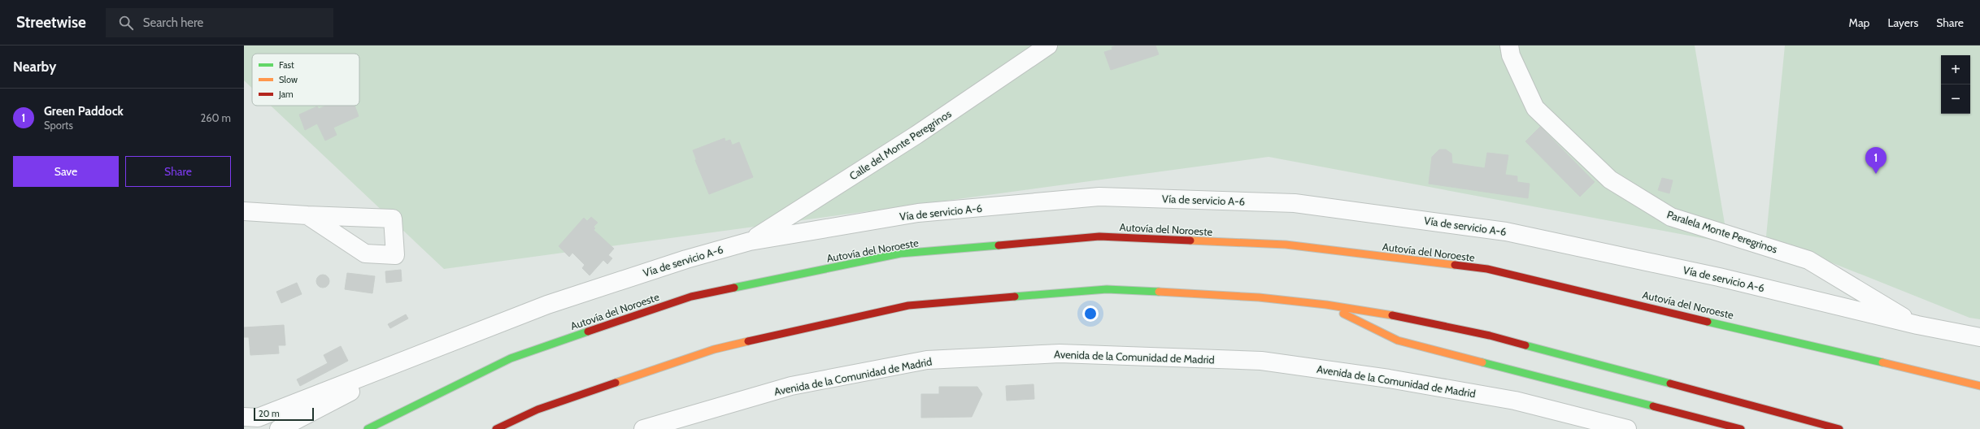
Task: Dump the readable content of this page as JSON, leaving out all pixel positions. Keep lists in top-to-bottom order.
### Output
{
  "streets": {
    "highway": ["Autovía del Noroeste"],
    "street": [
      "Calle del Monte Peregrinos",
      "Vía de servicio A-6",
      "Paralela Monte Peregrinos",
      "Avenida de la Comunidad de Madrid"
    ]
  },
  "crossings": [
    ["Calle del Monte Peregrinos", "Vía de servicio A-6"],
    ["Vía de servicio A-6", "Paralela Monte Peregrinos"]
  ],
  "legend": ["Fast", "Slow", "Jam"],
  "scale_bar": "20 m",
  "page": {
    "header": "Streetwise",
    "search": "Search here",
    "nav": ["Map", "Layers", "Share"],
    "heading": "Nearby",
    "map_buttons": ["+", "−"],
    "list": [
      {
        "mark": "1",
        "name": "Green Paddock",
        "note": "Sports",
        "value": "260 m"
      }
    ],
    "buttons": ["Save", "Share"],
    "pins": "1",
    "scale": "20 m"
  }
}
